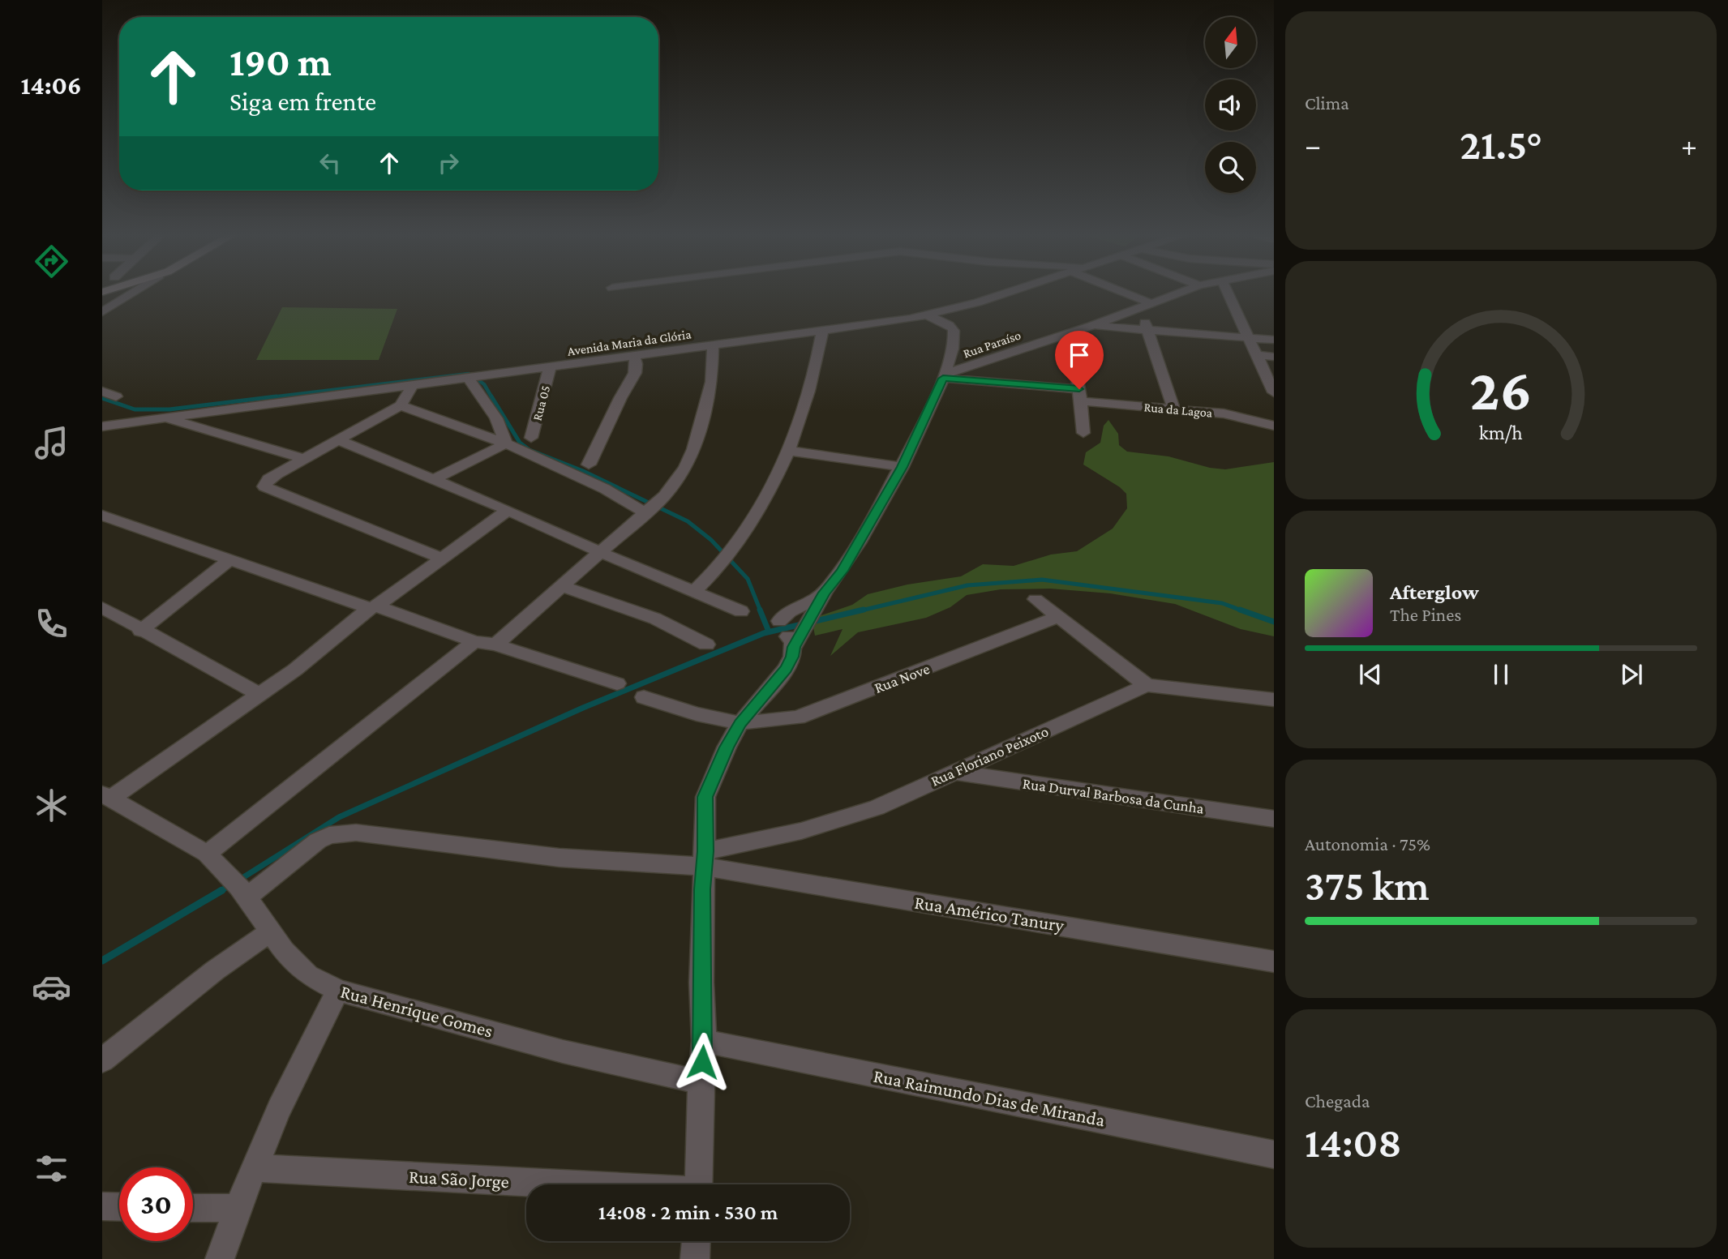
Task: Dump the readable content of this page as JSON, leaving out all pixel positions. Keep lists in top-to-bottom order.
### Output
{
  "streets": {
    "street": [
      "Avenida Maria da Glória",
      "Rua Paraíso",
      "Rua 05",
      "Rua da Lagoa",
      "Rua Nove",
      "Rua Floriano Peixoto",
      "Rua Durval Barbosa da Cunha",
      "Rua Américo Tanury",
      "Rua Henrique Gomes",
      "Rua Raimundo Dias de Miranda",
      "Rua São Jorge"
    ]
  },
  "crossings": [
    ["Avenida Maria da Glória", "Rua 05"],
    ["Rua Paraíso", "Rua da Lagoa"],
    ["Rua Floriano Peixoto", "Rua Durval Barbosa da Cunha"],
    ["Rua Floriano Peixoto", "Rua Américo Tanury"]
  ],
  "north": "top",
  "page": {
    "tabs": "14:06",
    "tile": [
      "Clima",
      ["Autonomia · 75%", "375 km"],
      ["Chegada", "14:08"]
    ],
    "turn": ["190 m", "Siga em frente"],
    "heat": ["−", "21.5°", "+"],
    "song": ["Afterglow", "The Pines"],
    "limit": "30",
    "trip": "14:08 · 2 min · 530 m",
    "gauge": ["26", "km/h"]
  }
}
